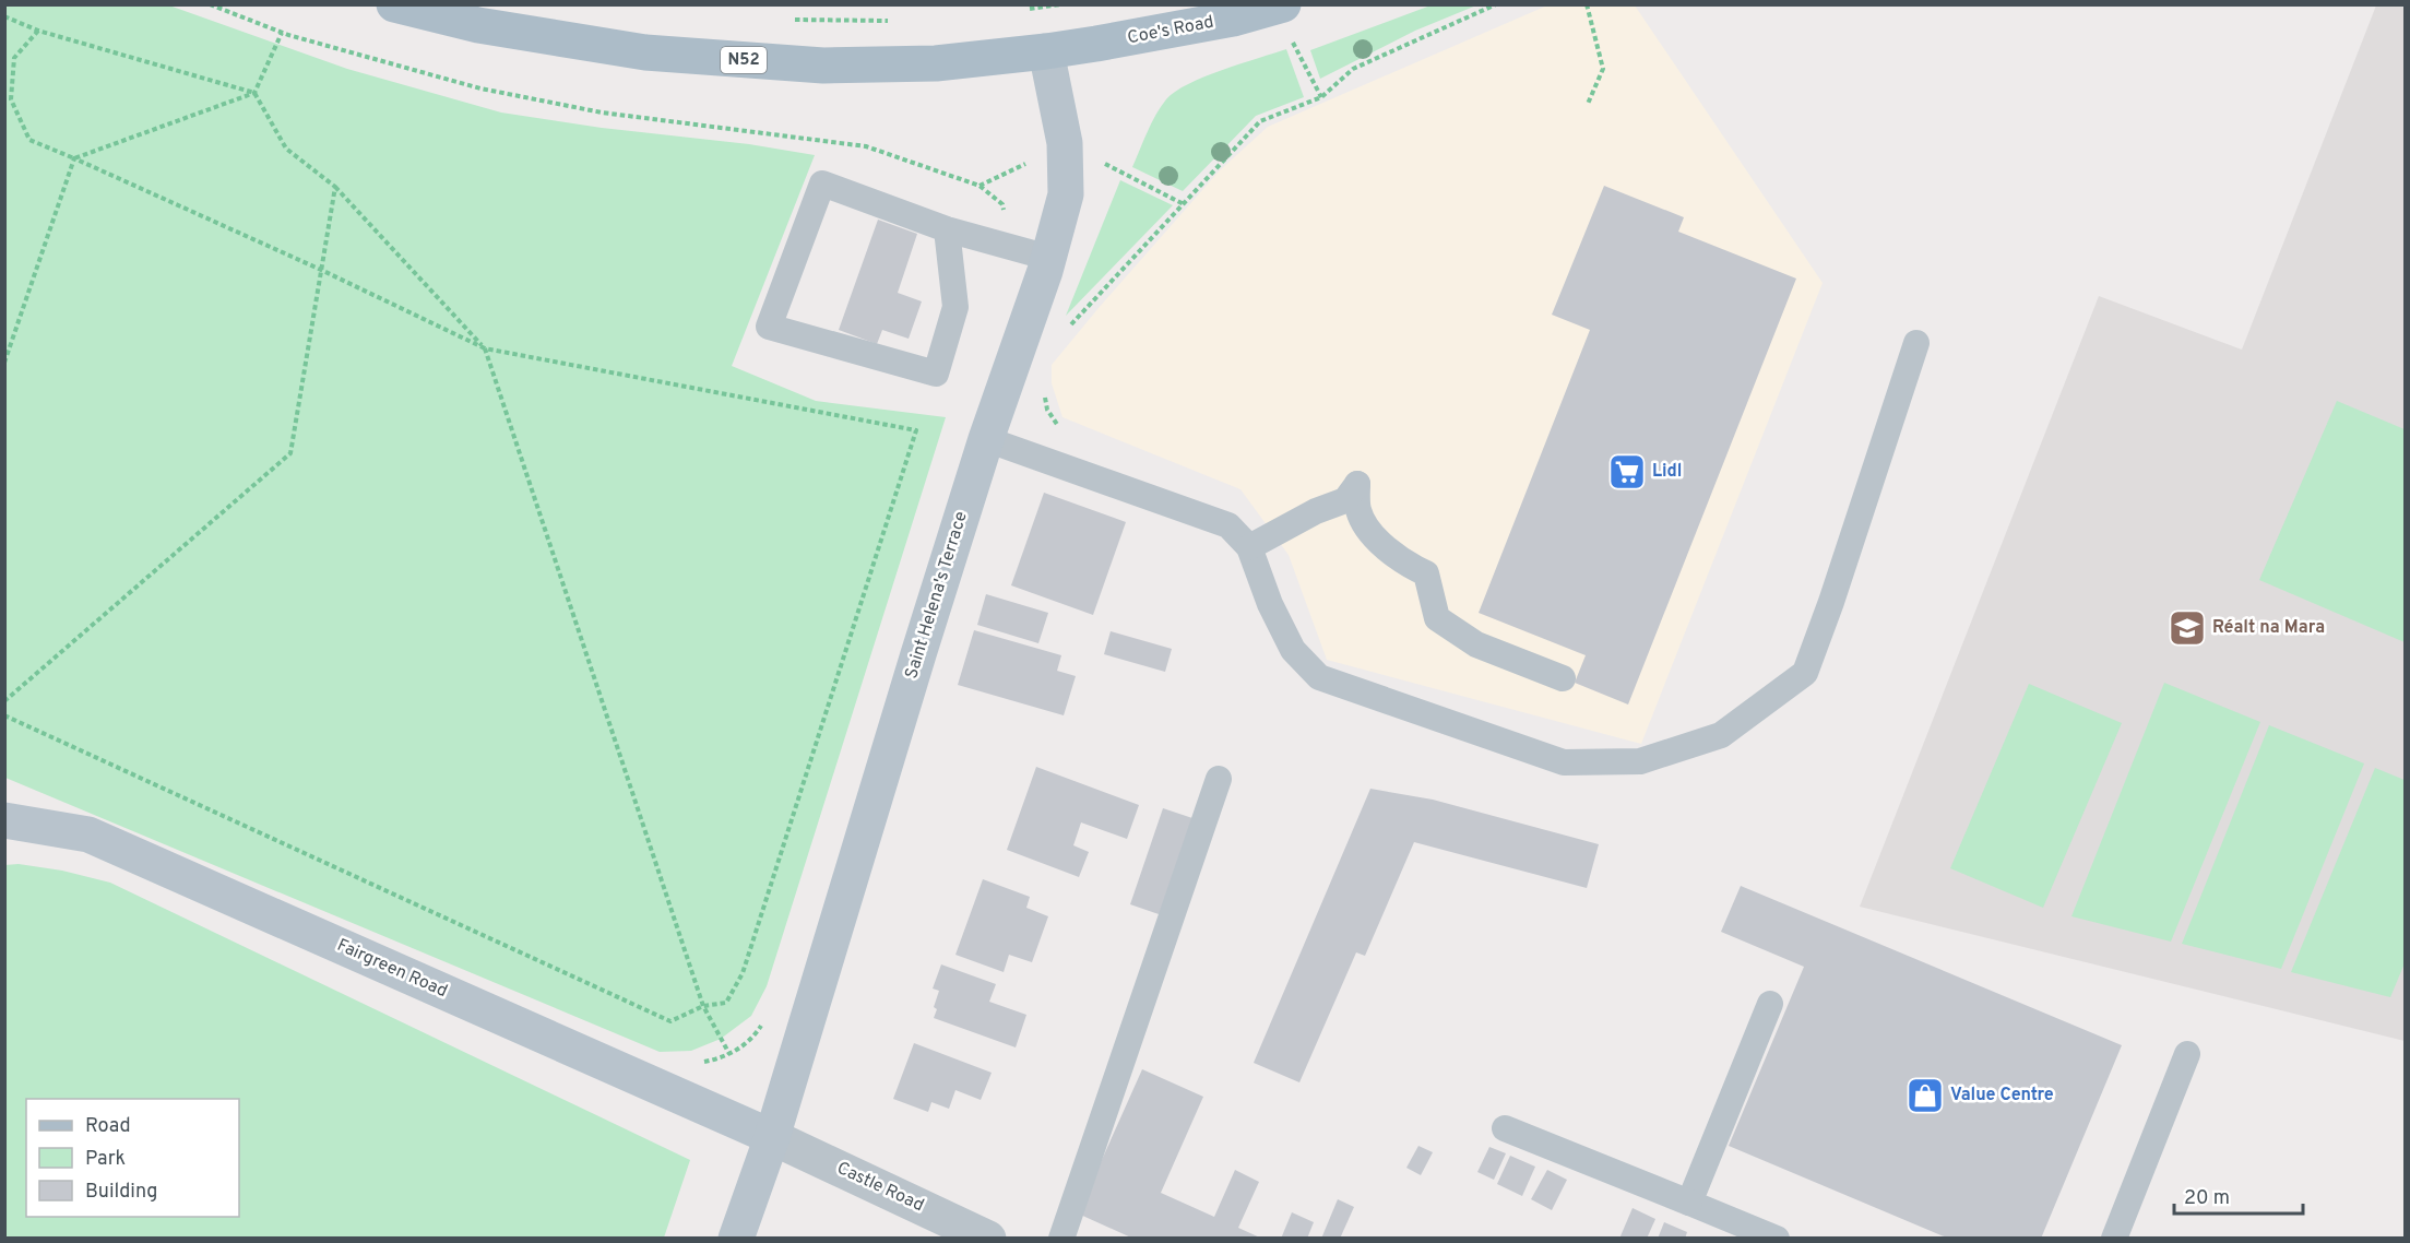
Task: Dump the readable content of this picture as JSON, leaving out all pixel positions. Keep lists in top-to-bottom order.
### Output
{
  "streets": {
    "main road": [
      "Coe's Road",
      "N52",
      "Saint Helena's Terrace",
      "Fairgreen Road"
    ],
    "street": ["Castle Road"]
  },
  "crossings": [
    ["Coe's Road", "N52"],
    ["Coe's Road", "Saint Helena's Terrace"],
    ["N52", "Saint Helena's Terrace"],
    ["Saint Helena's Terrace", "Fairgreen Road"],
    ["Saint Helena's Terrace", "Castle Road"],
    ["Fairgreen Road", "Castle Road"]
  ],
  "places": {
    "supermarket": ["Lidl"],
    "school or university": ["Réalt na Mara"],
    "shop": ["Value Centre"]
  },
  "legend": ["Road", "Park", "Building"],
  "scale_bar": "20 m"
}
